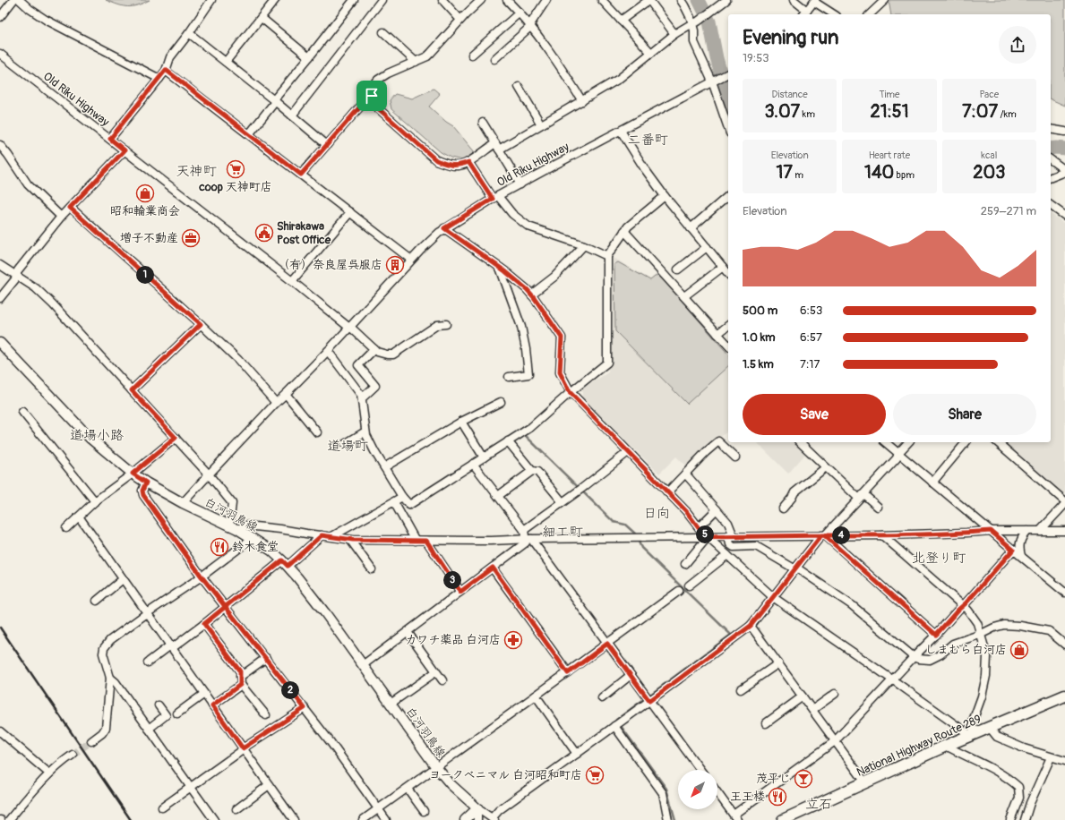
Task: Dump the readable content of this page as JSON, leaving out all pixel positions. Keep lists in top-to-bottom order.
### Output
{
  "streets": {
    "highway": ["National Highway Route 289"],
    "main road": ["白河羽鳥線"],
    "street": ["Old Riku Highway"]
  },
  "districts": [
    "二番町",
    "天神町",
    "道場小路",
    "道場町",
    "日向",
    "細工町",
    "北登り町",
    "立石"
  ],
  "places": {
    "supermarket": ["coop 天神町店", "ヨークベニマル 白河昭和町店"],
    "shop": ["昭和輪業商会", "しまむら白河店"],
    "public building": ["Shirakawa Post Office"],
    "office": ["増子不動産"],
    "building": ["（有）奈良屋呉服店"],
    "restaurant": ["鈴木食堂", "王王楼"],
    "pharmacy": ["カワチ薬品 白河店"],
    "bar": ["茂平じ"]
  },
  "north": "bottom left",
  "page": {
    "heading": ["Evening run", "19:53"],
    "stats": [
      ["Distance", "3.07 km"],
      ["Time", "21:51"],
      ["Pace", "7:07 /km"],
      ["Elevation", "17 m"],
      ["Heart rate", "140 bpm"],
      ["kcal", "203"]
    ],
    "chart": ["Elevation", "259–271 m"],
    "pins": [
      "1",
      "5",
      "4",
      "3",
      "2"
    ],
    "list": [
      {
        "name": "500 m",
        "note": "6:53"
      },
      {
        "name": "1.0 km",
        "note": "6:57"
      },
      {
        "name": "1.5 km",
        "note": "7:17"
      }
    ],
    "buttons": ["Save", "Share"]
  }
}
